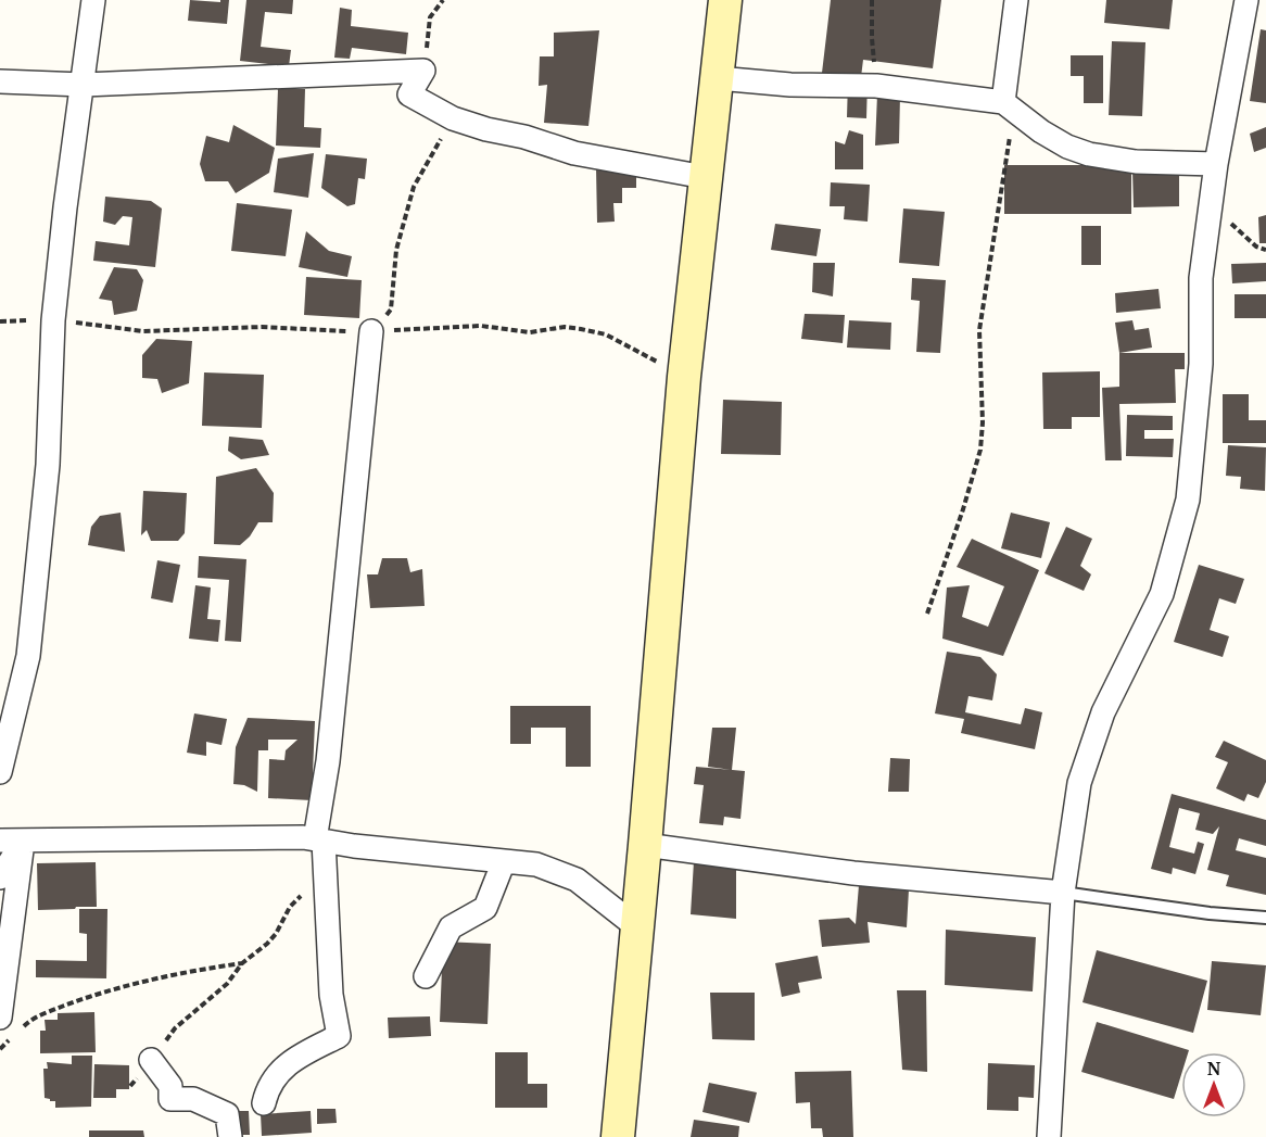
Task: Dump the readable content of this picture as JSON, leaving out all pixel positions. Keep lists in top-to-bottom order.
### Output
{
  "north": "top"
}
